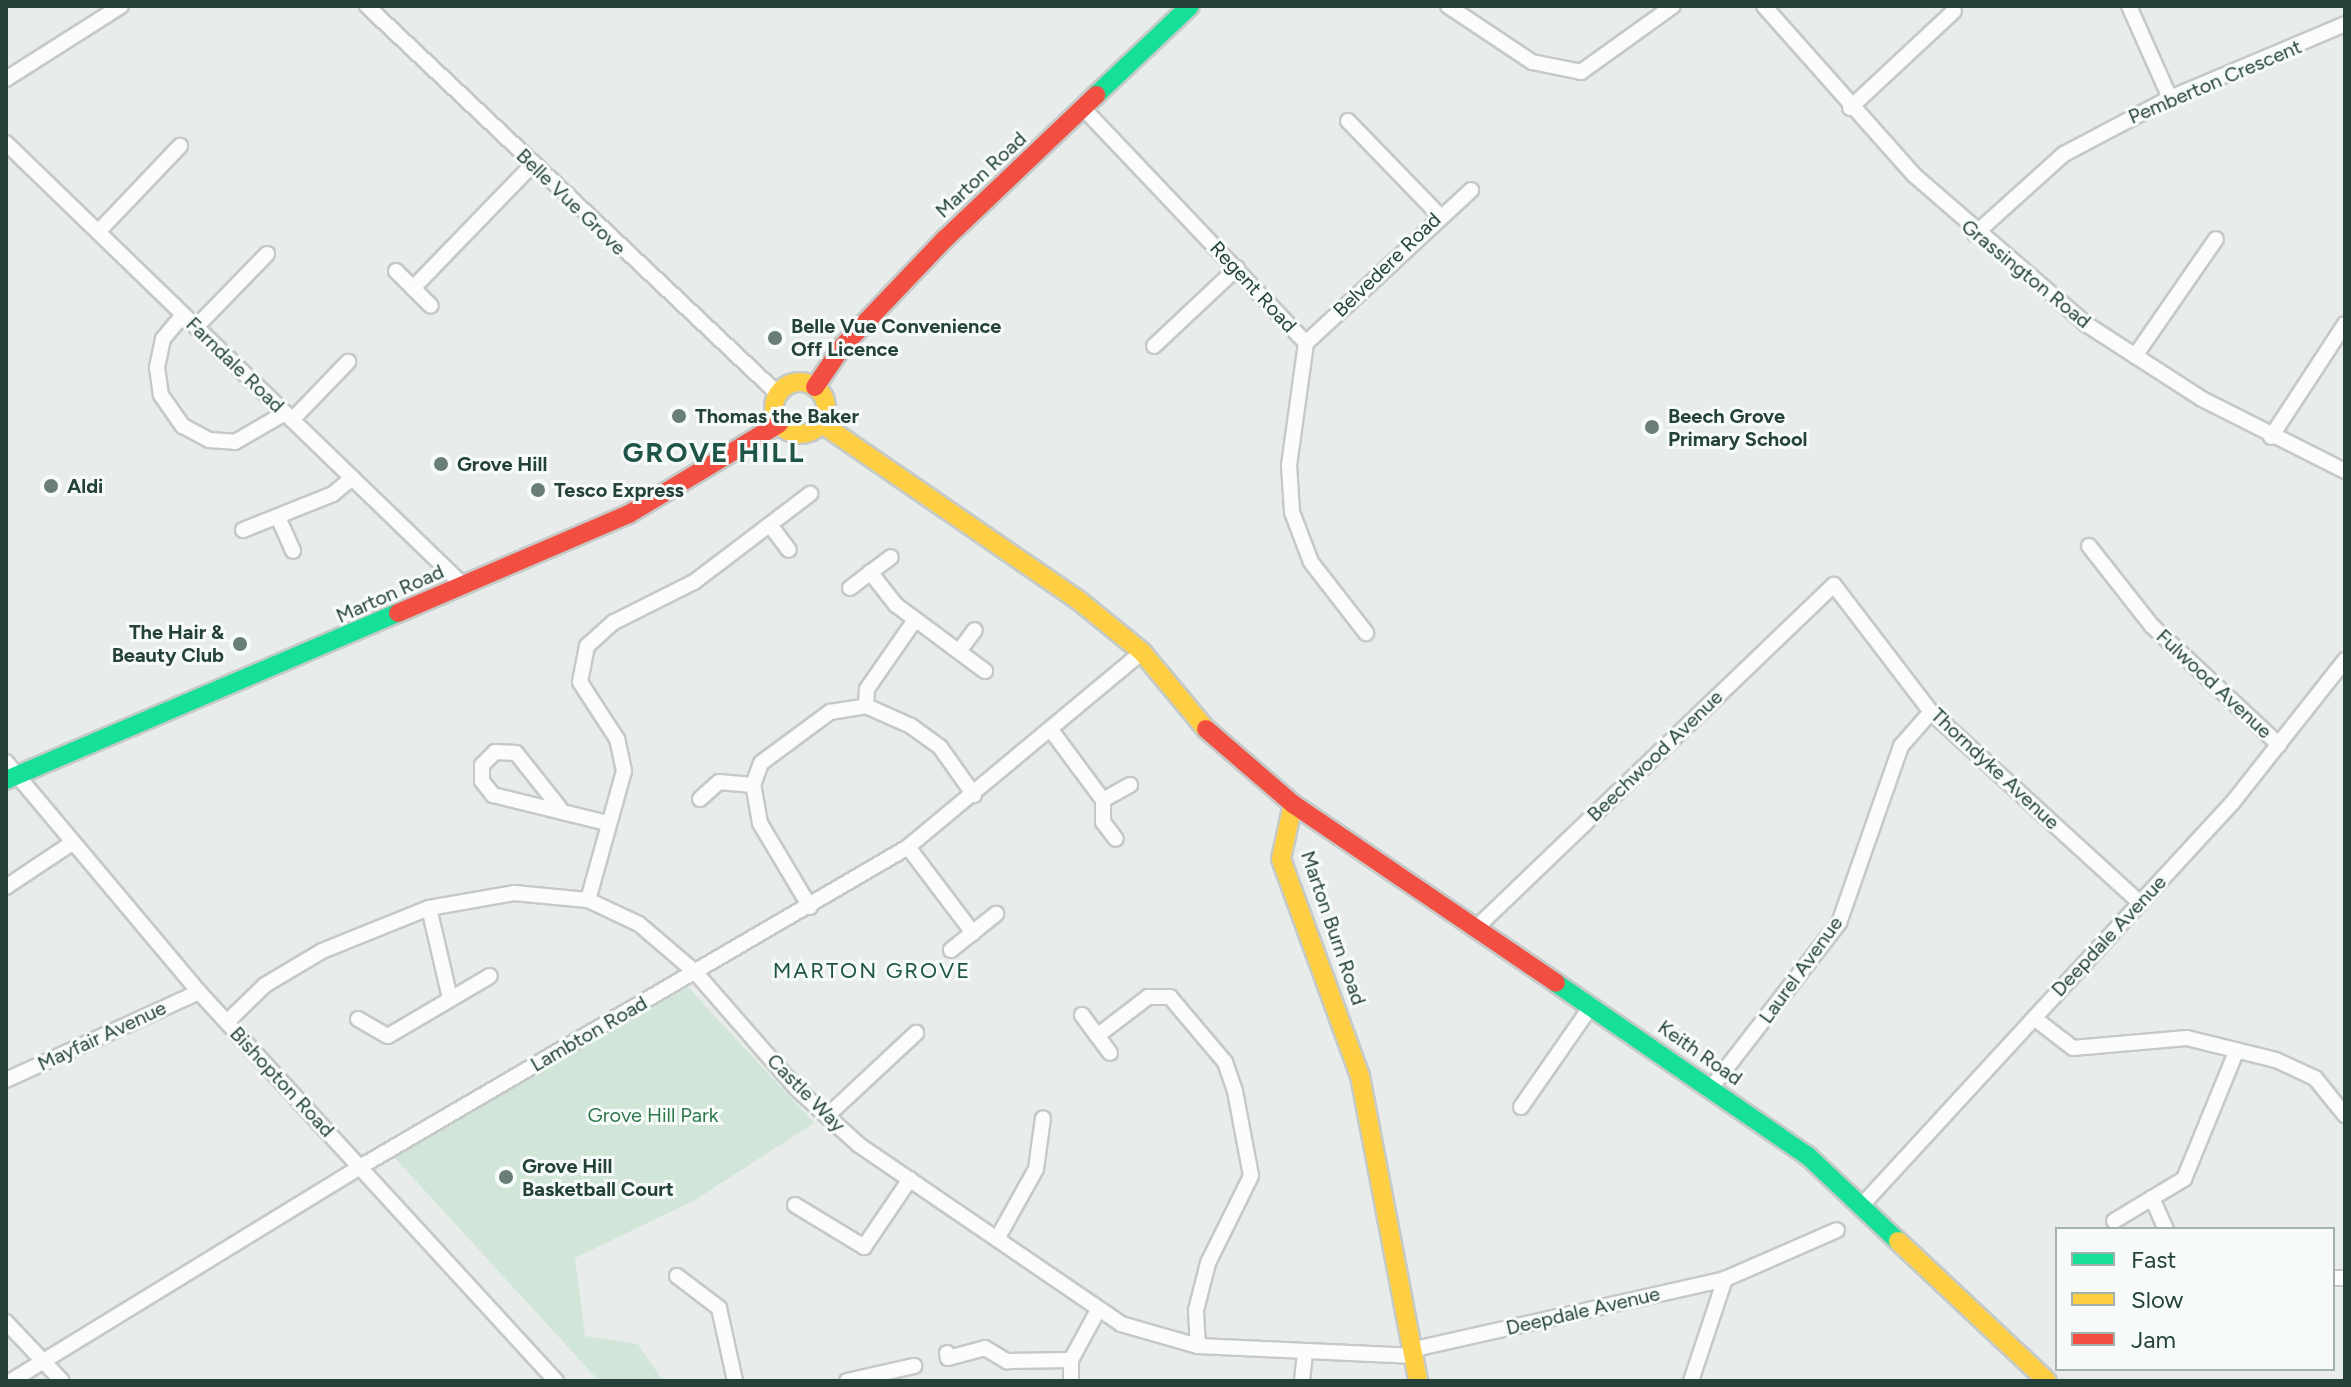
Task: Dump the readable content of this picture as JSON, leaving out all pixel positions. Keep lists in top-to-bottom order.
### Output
{
  "streets": {
    "street": [
      "Pemberton Crescent",
      "Marton Road",
      "Belle Vue Grove",
      "Belvedere Road",
      "Grassington Road",
      "Regent Road",
      "Farndale Road",
      "Fulwood Avenue",
      "Beechwood Avenue",
      "Thorndyke Avenue",
      "Marton Burn Road",
      "Deepdale Avenue",
      "Laurel Avenue",
      "Lambton Road",
      "Mayfair Avenue",
      "Keith Road",
      "Bishopton Road",
      "Castle Way"
    ]
  },
  "crossings": [
    ["Pemberton Crescent", "Grassington Road"],
    ["Marton Road", "Belle Vue Grove"],
    ["Marton Road", "Regent Road"],
    ["Marton Road", "Farndale Road"],
    ["Marton Road", "Bishopton Road"],
    ["Belvedere Road", "Regent Road"],
    ["Fulwood Avenue", "Deepdale Avenue"],
    ["Beechwood Avenue", "Thorndyke Avenue"],
    ["Beechwood Avenue", "Keith Road"],
    ["Thorndyke Avenue", "Deepdale Avenue"],
    ["Thorndyke Avenue", "Laurel Avenue"],
    ["Marton Burn Road", "Deepdale Avenue"],
    ["Marton Burn Road", "Keith Road"],
    ["Marton Burn Road", "Castle Way"],
    ["Deepdale Avenue", "Keith Road"],
    ["Deepdale Avenue", "Castle Way"],
    ["Laurel Avenue", "Keith Road"],
    ["Lambton Road", "Bishopton Road"],
    ["Lambton Road", "Castle Way"],
    ["Mayfair Avenue", "Bishopton Road"],
    ["Bishopton Road", "Castle Way"]
  ],
  "districts": ["GROVE HILL", "MARTON GROVE"],
  "parks": ["Grove Hill Park"],
  "places": [
    "Belle Vue Convenience Off Licence",
    "Thomas the Baker",
    "Beech Grove Primary School",
    "Grove Hill",
    "Aldi",
    "Tesco Express",
    "The Hair & Beauty Club",
    "Grove Hill Basketball Court"
  ],
  "legend": ["Fast", "Slow", "Jam"]
}
